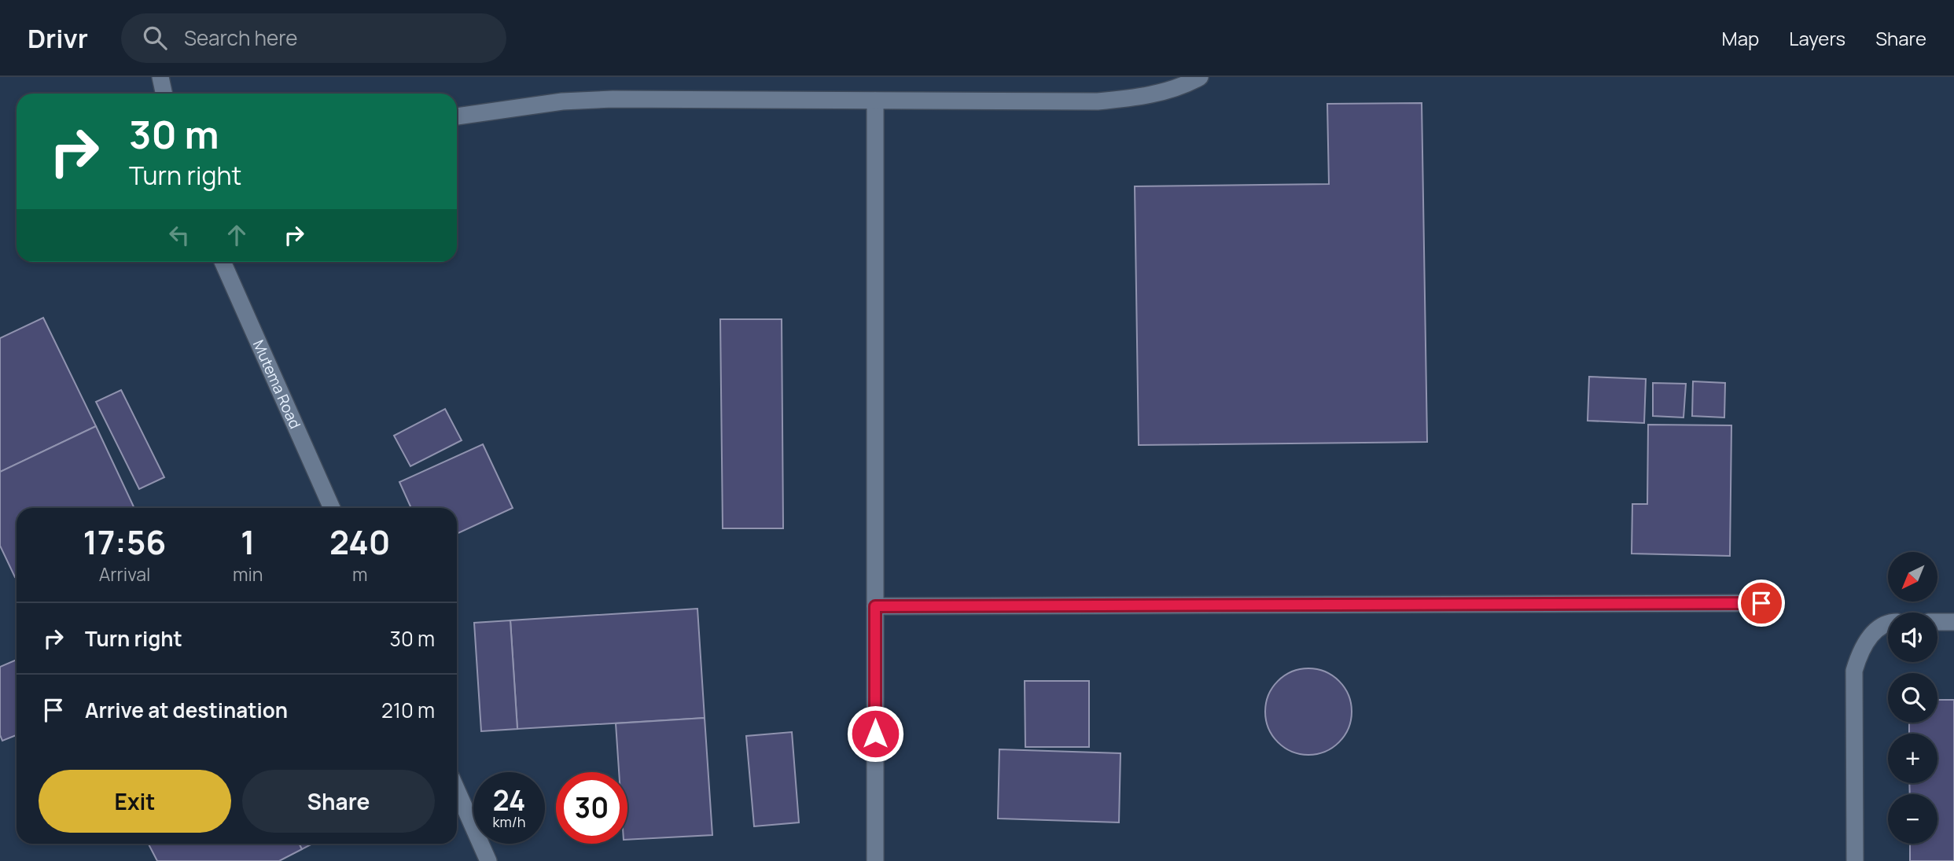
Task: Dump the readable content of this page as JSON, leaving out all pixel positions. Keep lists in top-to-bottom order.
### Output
{
  "streets": {
    "street": ["Mutema Road"]
  },
  "north": "bottom left",
  "page": {
    "header": "Drivr",
    "search": "Search here",
    "nav": ["Map", "Layers", "Share"],
    "turn": ["30 m", "Turn right"],
    "eta": [
      "17:56",
      "Arrival",
      "1",
      "min",
      "240",
      "m"
    ],
    "map_buttons": ["+", "−"],
    "list": [
      {
        "name": "Turn right",
        "value": "30 m"
      },
      {
        "name": "Arrive at destination",
        "value": "210 m"
      }
    ],
    "buttons": ["Exit", "Share"],
    "speed": "24 km/h",
    "limit": "30"
  }
}
